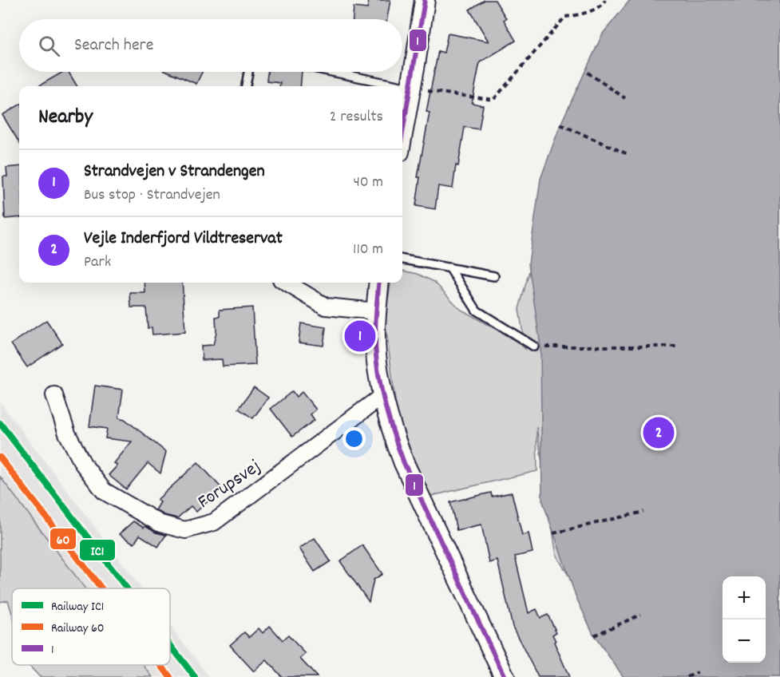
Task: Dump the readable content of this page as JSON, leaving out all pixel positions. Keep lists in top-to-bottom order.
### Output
{
  "streets": {
    "street": ["Forupsvej"]
  },
  "lines": ["transit line 1", "rail line IC1", "rail line 60"],
  "legend": ["Railway IC1", "Railway 60", "1"],
  "page": {
    "search": "Search here",
    "heading": ["Nearby", "2 results"],
    "list": [
      {
        "mark": "1",
        "name": "Strandvejen v Strandengen",
        "note": "Bus stop · Strandvejen",
        "value": "40 m"
      },
      {
        "mark": "2",
        "name": "Vejle Inderfjord Vildtreservat",
        "note": "Park",
        "value": "110 m"
      }
    ],
    "pins": ["1", "2"],
    "map_buttons": ["+", "−"]
  }
}
